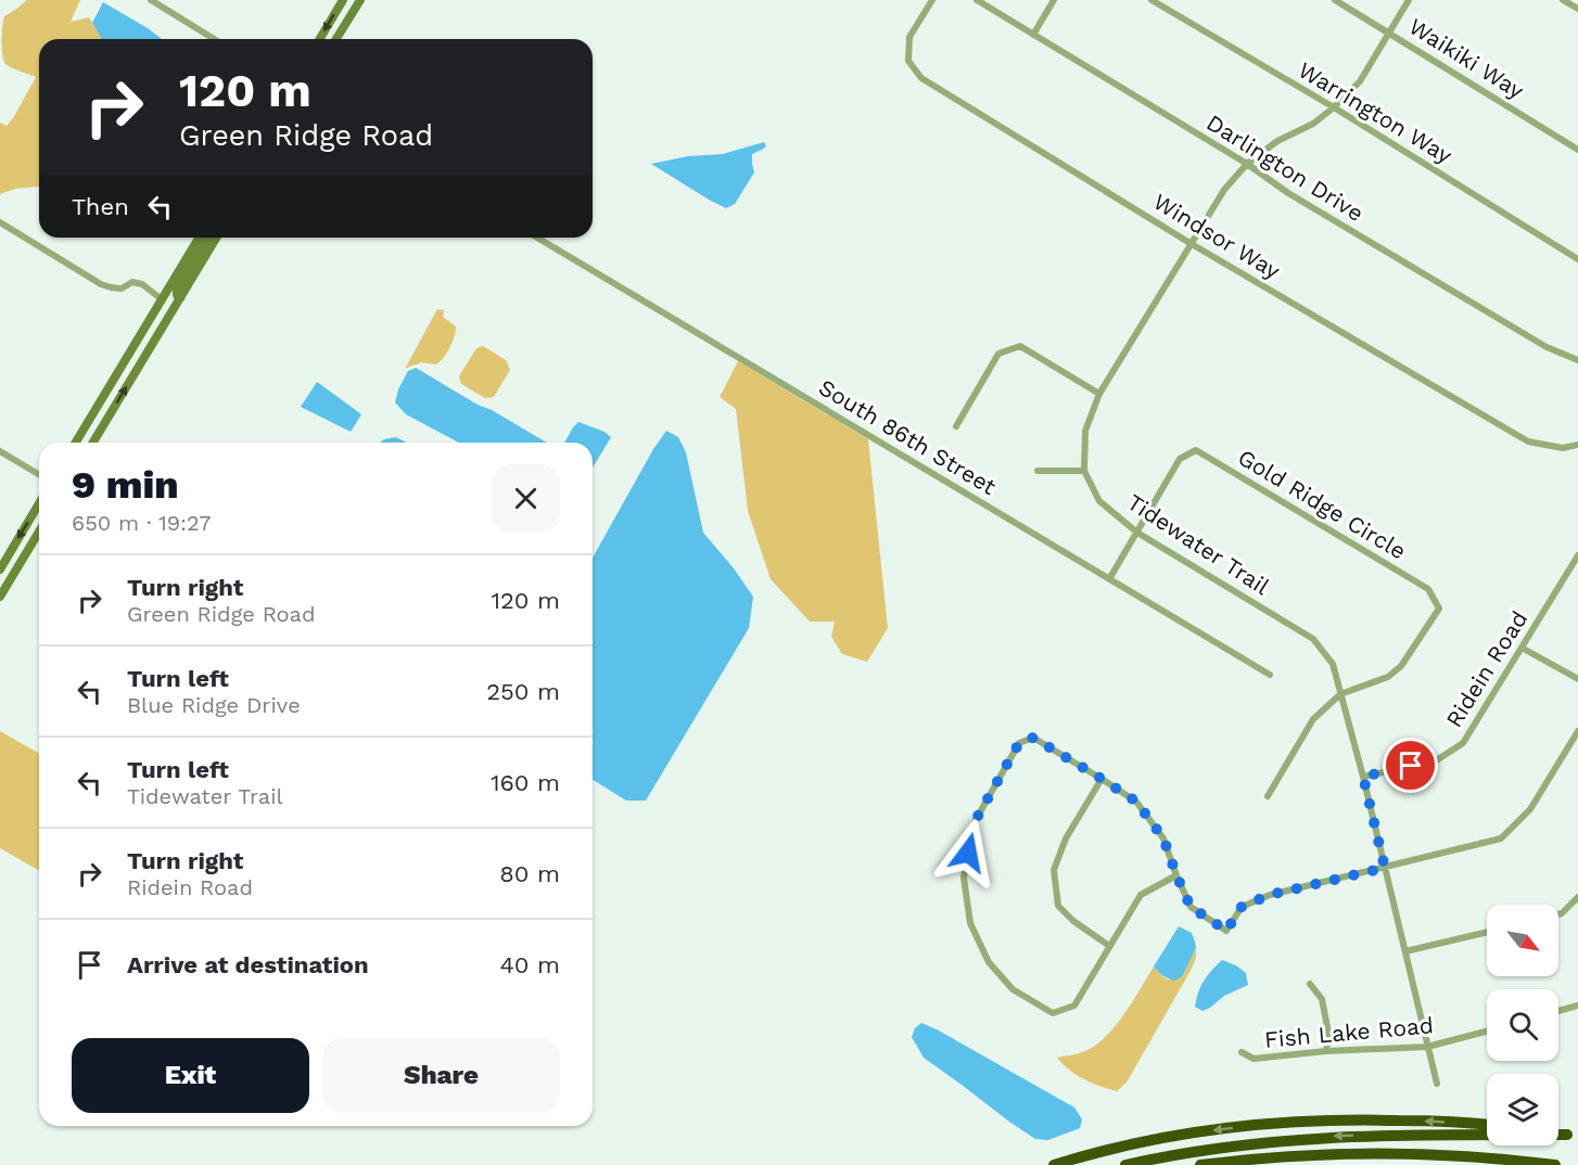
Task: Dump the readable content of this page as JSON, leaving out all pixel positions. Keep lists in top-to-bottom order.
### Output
{
  "streets": {
    "street": [
      "Waikiki Way",
      "Warrington Way",
      "Darlington Drive",
      "Windsor Way",
      "South 86th Street",
      "Gold Ridge Circle",
      "Tidewater Trail",
      "Ridein Road",
      "Fish Lake Road"
    ]
  },
  "crossings": [
    ["Waikiki Way", "Tidewater Trail"],
    ["Warrington Way", "Tidewater Trail"],
    ["Darlington Drive", "Tidewater Trail"],
    ["Windsor Way", "Tidewater Trail"],
    ["South 86th Street", "Gold Ridge Circle"],
    ["Gold Ridge Circle", "Tidewater Trail"],
    ["Tidewater Trail", "Ridein Road"],
    ["Tidewater Trail", "Fish Lake Road"]
  ],
  "north": "bottom right",
  "page": {
    "turn": ["120 m", "Green Ridge Road"],
    "then": "Then",
    "heading": ["9 min", "650 m · 19:27"],
    "list": [
      {
        "name": "Turn right",
        "note": "Green Ridge Road",
        "value": "120 m"
      },
      {
        "name": "Turn left",
        "note": "Blue Ridge Drive",
        "value": "250 m"
      },
      {
        "name": "Turn left",
        "note": "Tidewater Trail",
        "value": "160 m"
      },
      {
        "name": "Turn right",
        "note": "Ridein Road",
        "value": "80 m"
      },
      {
        "name": "Arrive at destination",
        "value": "40 m"
      }
    ],
    "buttons": ["Exit", "Share"]
  }
}
